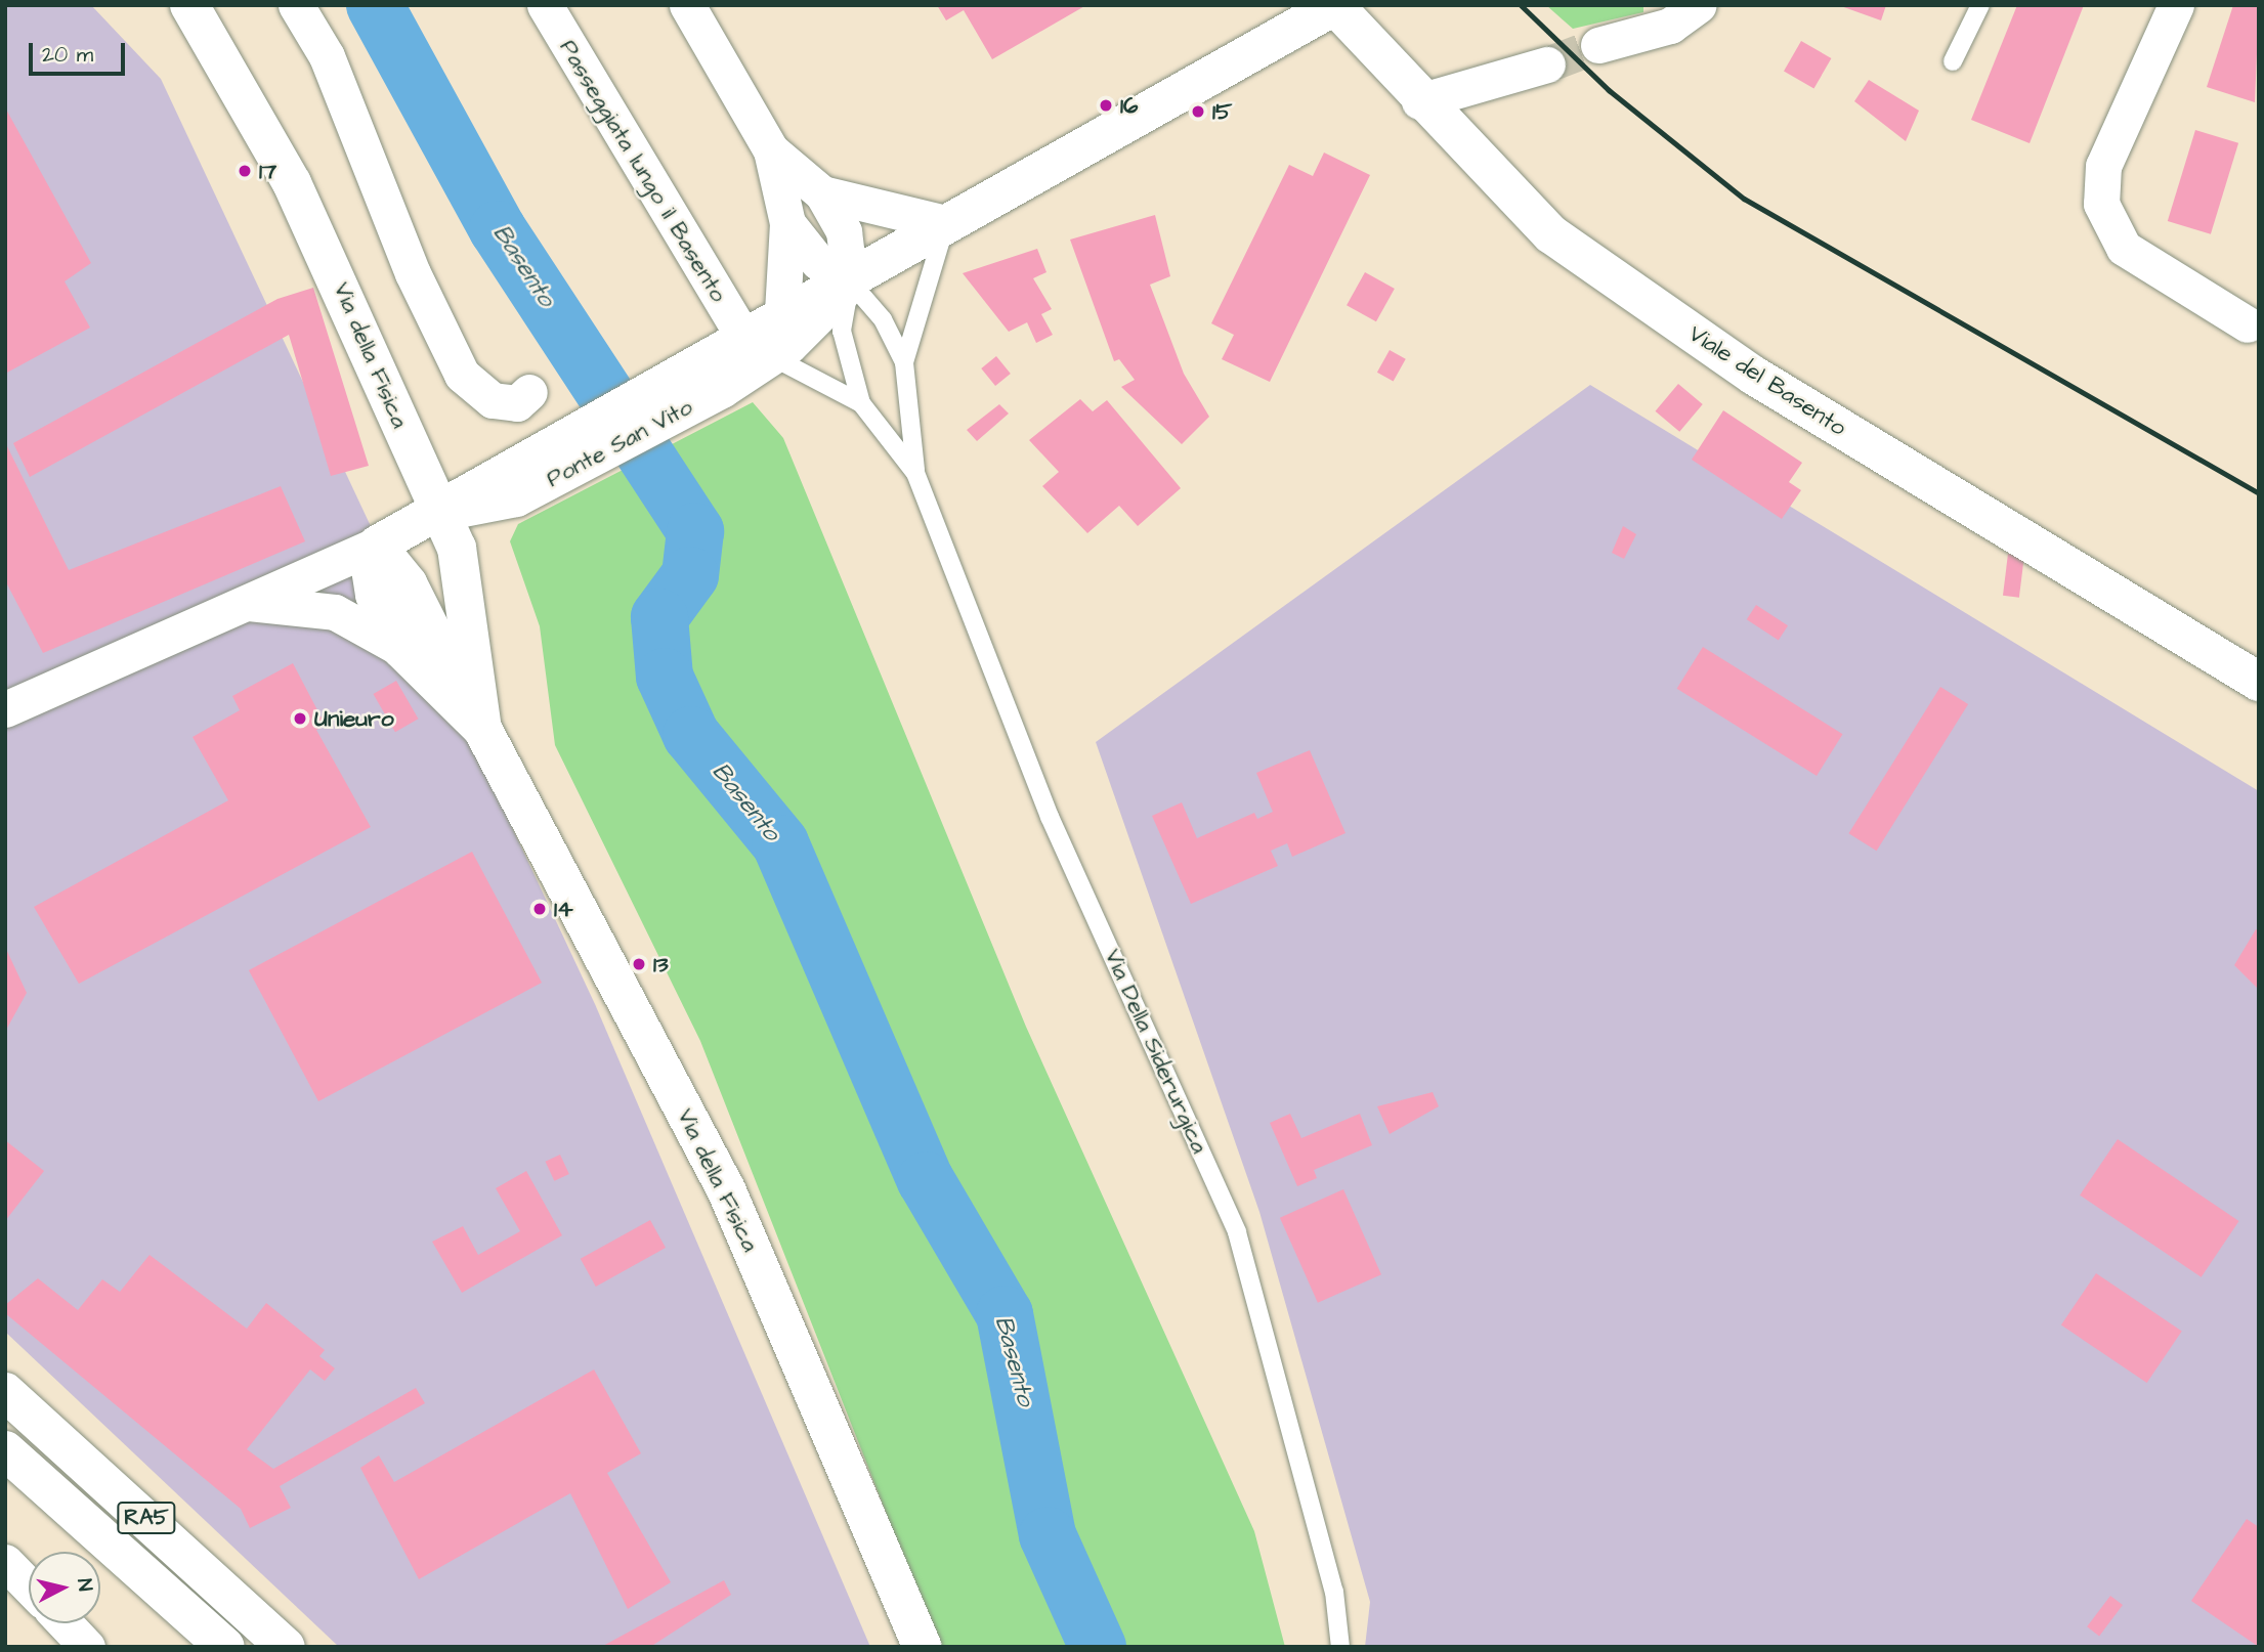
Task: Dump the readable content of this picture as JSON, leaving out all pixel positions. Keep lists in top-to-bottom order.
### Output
{
  "streets": {
    "main road": [
      "Via della Fisica",
      "Viale del Basento",
      "Ponte San Vito",
      "RA5"
    ],
    "street": ["Passeggiata lungo il Basento", "Via Della Siderurgica"]
  },
  "crossings": [
    ["Passeggiata lungo il Basento", "Ponte San Vito"],
    ["Passeggiata lungo il Basento", "Via Della Siderurgica"],
    ["Via della Fisica", "Ponte San Vito"],
    ["Ponte San Vito", "Via Della Siderurgica"]
  ],
  "water": ["Basento"],
  "places": [
    "16",
    "15",
    "17",
    "Unieuro",
    "14",
    "13"
  ],
  "scale_bar": "20 m",
  "north": "right"
}
